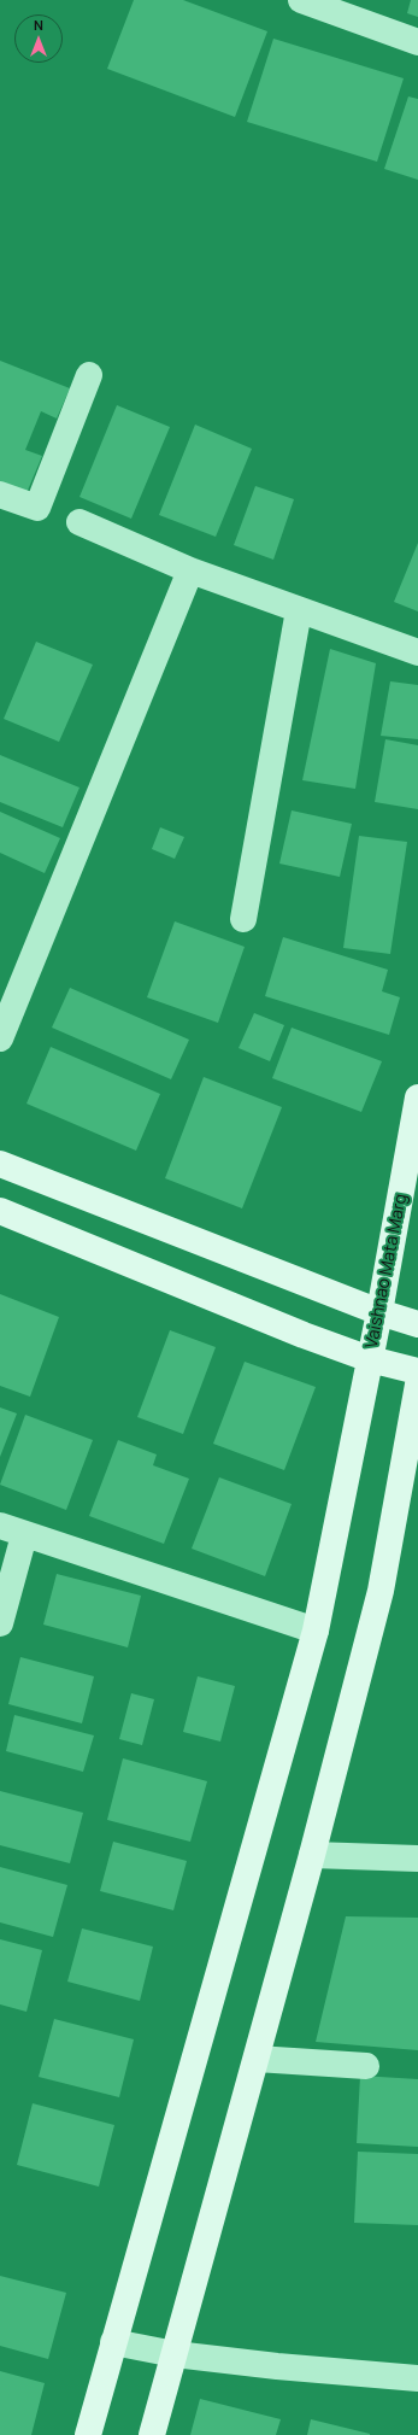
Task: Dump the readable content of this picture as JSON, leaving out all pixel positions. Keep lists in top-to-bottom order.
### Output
{
  "streets": {
    "main road": ["Vaishnao Mata Marg"]
  },
  "north": "top"
}
